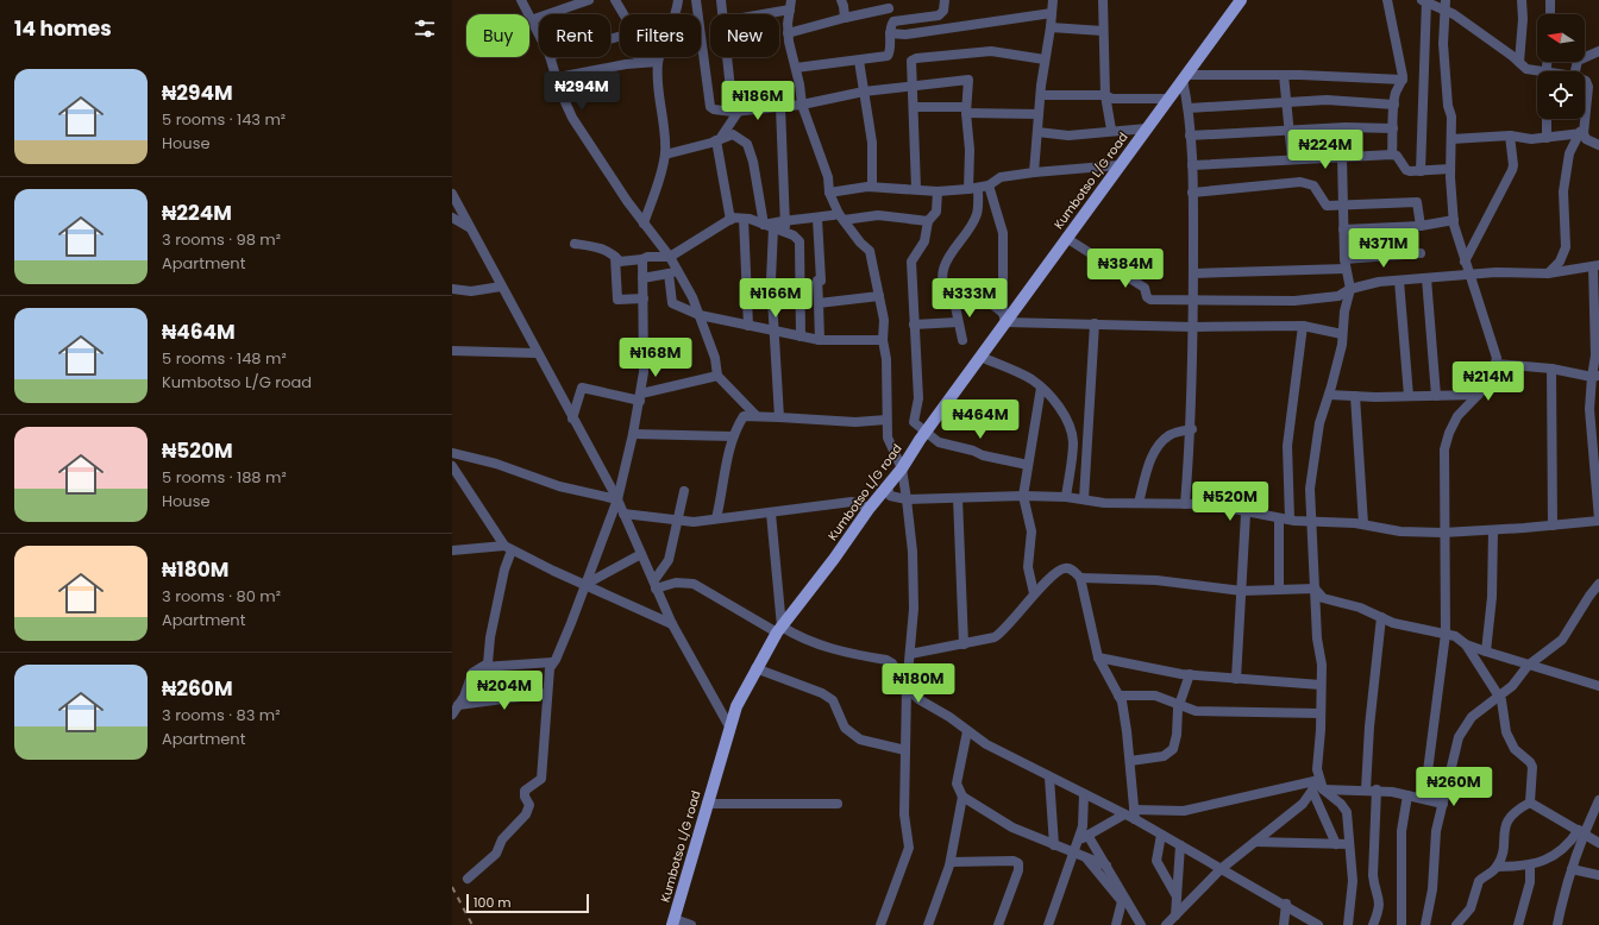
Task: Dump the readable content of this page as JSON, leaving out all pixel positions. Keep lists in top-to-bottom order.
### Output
{
  "streets": {
    "main road": ["Kumbotso L/G road"]
  },
  "scale_bar": "100 m",
  "north": "left",
  "page": {
    "heading": "14 homes",
    "chip": [
      "Buy",
      "Rent",
      "Filters",
      "New"
    ],
    "list": [
      {
        "name": "₦294M",
        "note": "5 rooms · 143 m² · House"
      },
      {
        "name": "₦224M",
        "note": "3 rooms · 98 m² · Apartment"
      },
      {
        "name": "₦464M",
        "note": "5 rooms · 148 m² · Kumbotso L/G road"
      },
      {
        "name": "₦520M",
        "note": "5 rooms · 188 m² · House"
      },
      {
        "name": "₦180M",
        "note": "3 rooms · 80 m² · Apartment"
      },
      {
        "name": "₦260M",
        "note": "3 rooms · 83 m² · Apartment"
      }
    ],
    "price": [
      "₦294M",
      "₦186M",
      "₦224M",
      "₦371M",
      "₦384M",
      "₦166M",
      "₦333M",
      "₦168M",
      "₦214M",
      "₦464M",
      "₦520M",
      "₦180M",
      "₦204M",
      "₦260M"
    ],
    "scale": "100 m"
  }
}
